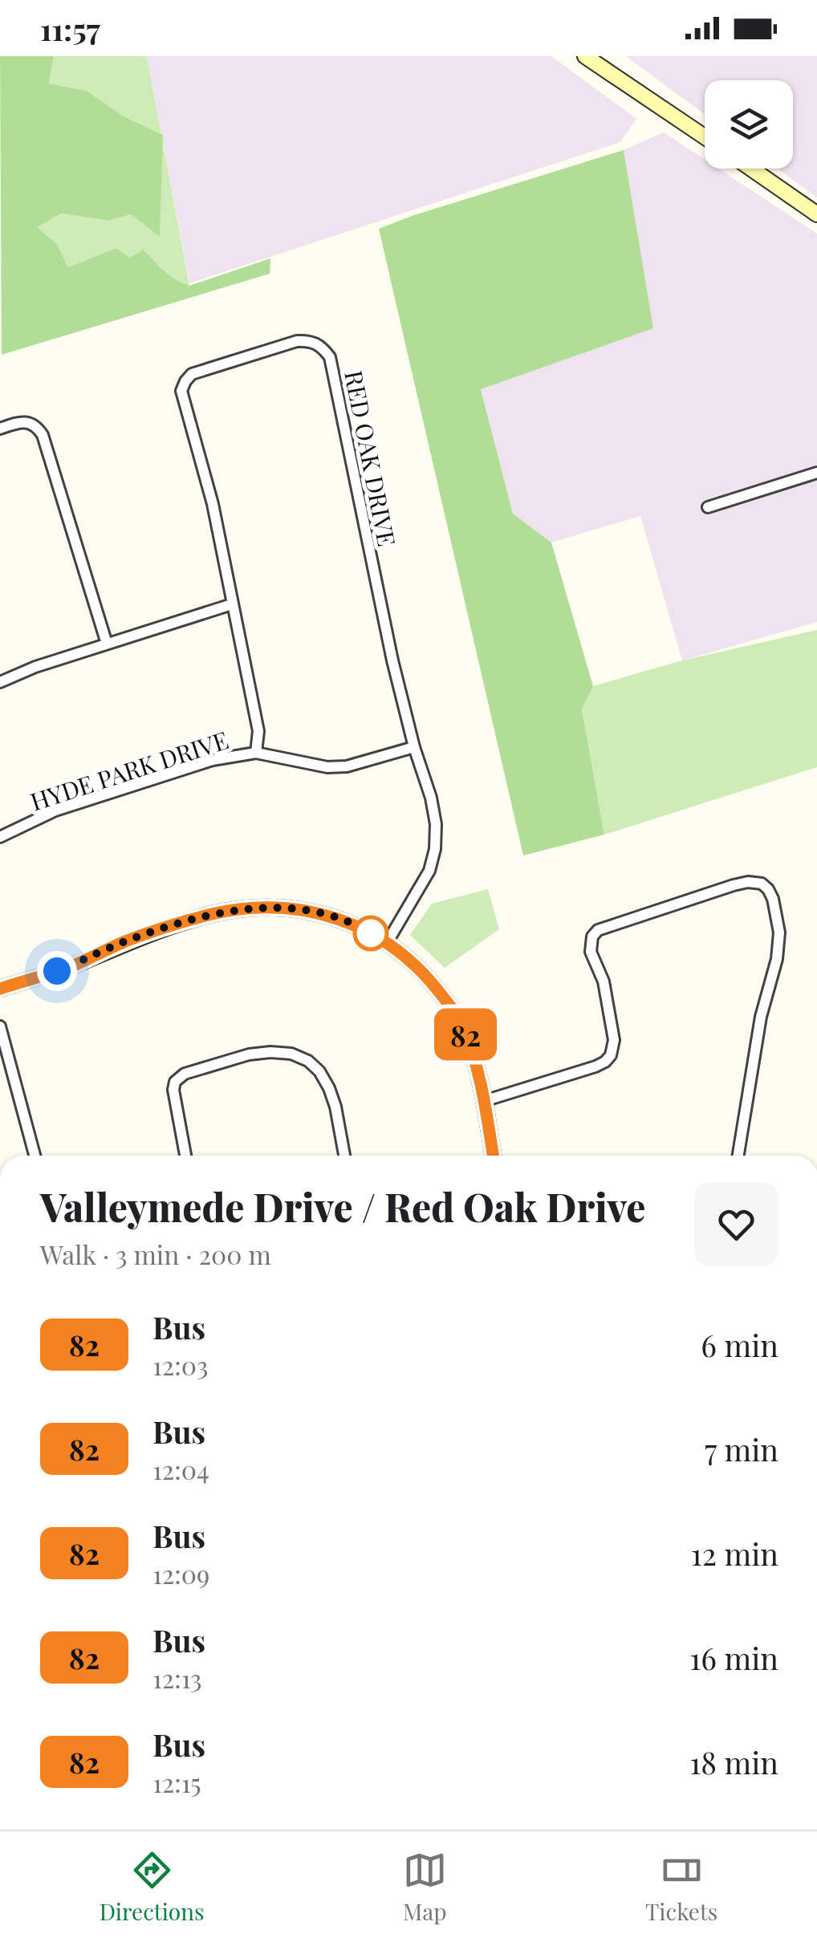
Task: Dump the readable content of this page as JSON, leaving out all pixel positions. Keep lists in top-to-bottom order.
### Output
{
  "streets": {
    "street": ["RED OAK DRIVE", "HYDE PARK DRIVE"]
  },
  "crossings": [
    ["RED OAK DRIVE", "HYDE PARK DRIVE"]
  ],
  "lines": ["bus line 82"],
  "page": {
    "status": "11:57",
    "on_map": "82",
    "heading": ["Valleymede Drive / Red Oak Drive", "Walk · 3 min · 200 m"],
    "list": [
      {
        "mark": "82",
        "name": "Bus",
        "note": "12:03",
        "value": "6 min"
      },
      {
        "mark": "82",
        "name": "Bus",
        "note": "12:04",
        "value": "7 min"
      },
      {
        "mark": "82",
        "name": "Bus",
        "note": "12:09",
        "value": "12 min"
      },
      {
        "mark": "82",
        "name": "Bus",
        "note": "12:13",
        "value": "16 min"
      },
      {
        "mark": "82",
        "name": "Bus",
        "note": "12:15",
        "value": "18 min"
      }
    ],
    "tabs": ["Directions", "Map", "Tickets"]
  }
}
